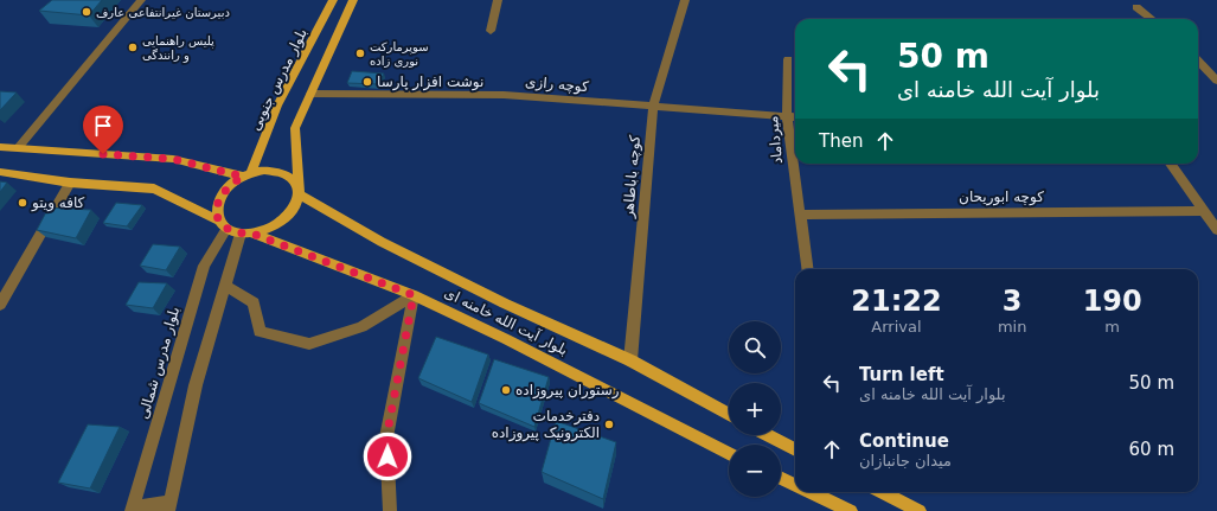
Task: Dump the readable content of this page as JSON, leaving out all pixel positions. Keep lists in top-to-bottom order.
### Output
{
  "streets": {
    "main road": ["بلوار مدرس جنوبی", "بلوار آیت الله خامنه ای"],
    "street": [
      "کوچه رازی",
      "میرداماد",
      "کوچه باباطاهر",
      "کوچه ابوریحان",
      "بلوار مدرس شمالی"
    ]
  },
  "crossings": [
    ["بلوار مدرس جنوبی", "بلوار آیت الله خامنه ای"],
    ["بلوار مدرس جنوبی", "بلوار مدرس شمالی"],
    ["کوچه رازی", "میرداماد"],
    ["کوچه رازی", "کوچه باباطاهر"],
    ["میرداماد", "کوچه ابوریحان"],
    ["کوچه باباطاهر", "بلوار آیت الله خامنه ای"],
    ["بلوار آیت الله خامنه ای", "بلوار مدرس شمالی"]
  ],
  "places": [
    "دبیرستان غیرانتفاعی عارف",
    "پلیس راهنمایی و رانندگی",
    "سوپرمارکت نوری زاده",
    "نوشت افزار پارسا",
    "کافه ویتو",
    "رستوران پیروزاده",
    "دفترخدمات الکترونیک پیروزاده"
  ],
  "page": {
    "turn": ["50 m", "بلوار آیت الله خامنه ای"],
    "then": "Then",
    "eta": [
      "21:22",
      "Arrival",
      "3",
      "min",
      "190",
      "m"
    ],
    "map_buttons": ["+", "−"],
    "list": [
      {
        "name": "Turn left",
        "note": "بلوار آیت الله خامنه ای",
        "value": "50 m"
      },
      {
        "name": "Continue",
        "note": "میدان جانبازان",
        "value": "60 m"
      }
    ]
  }
}
